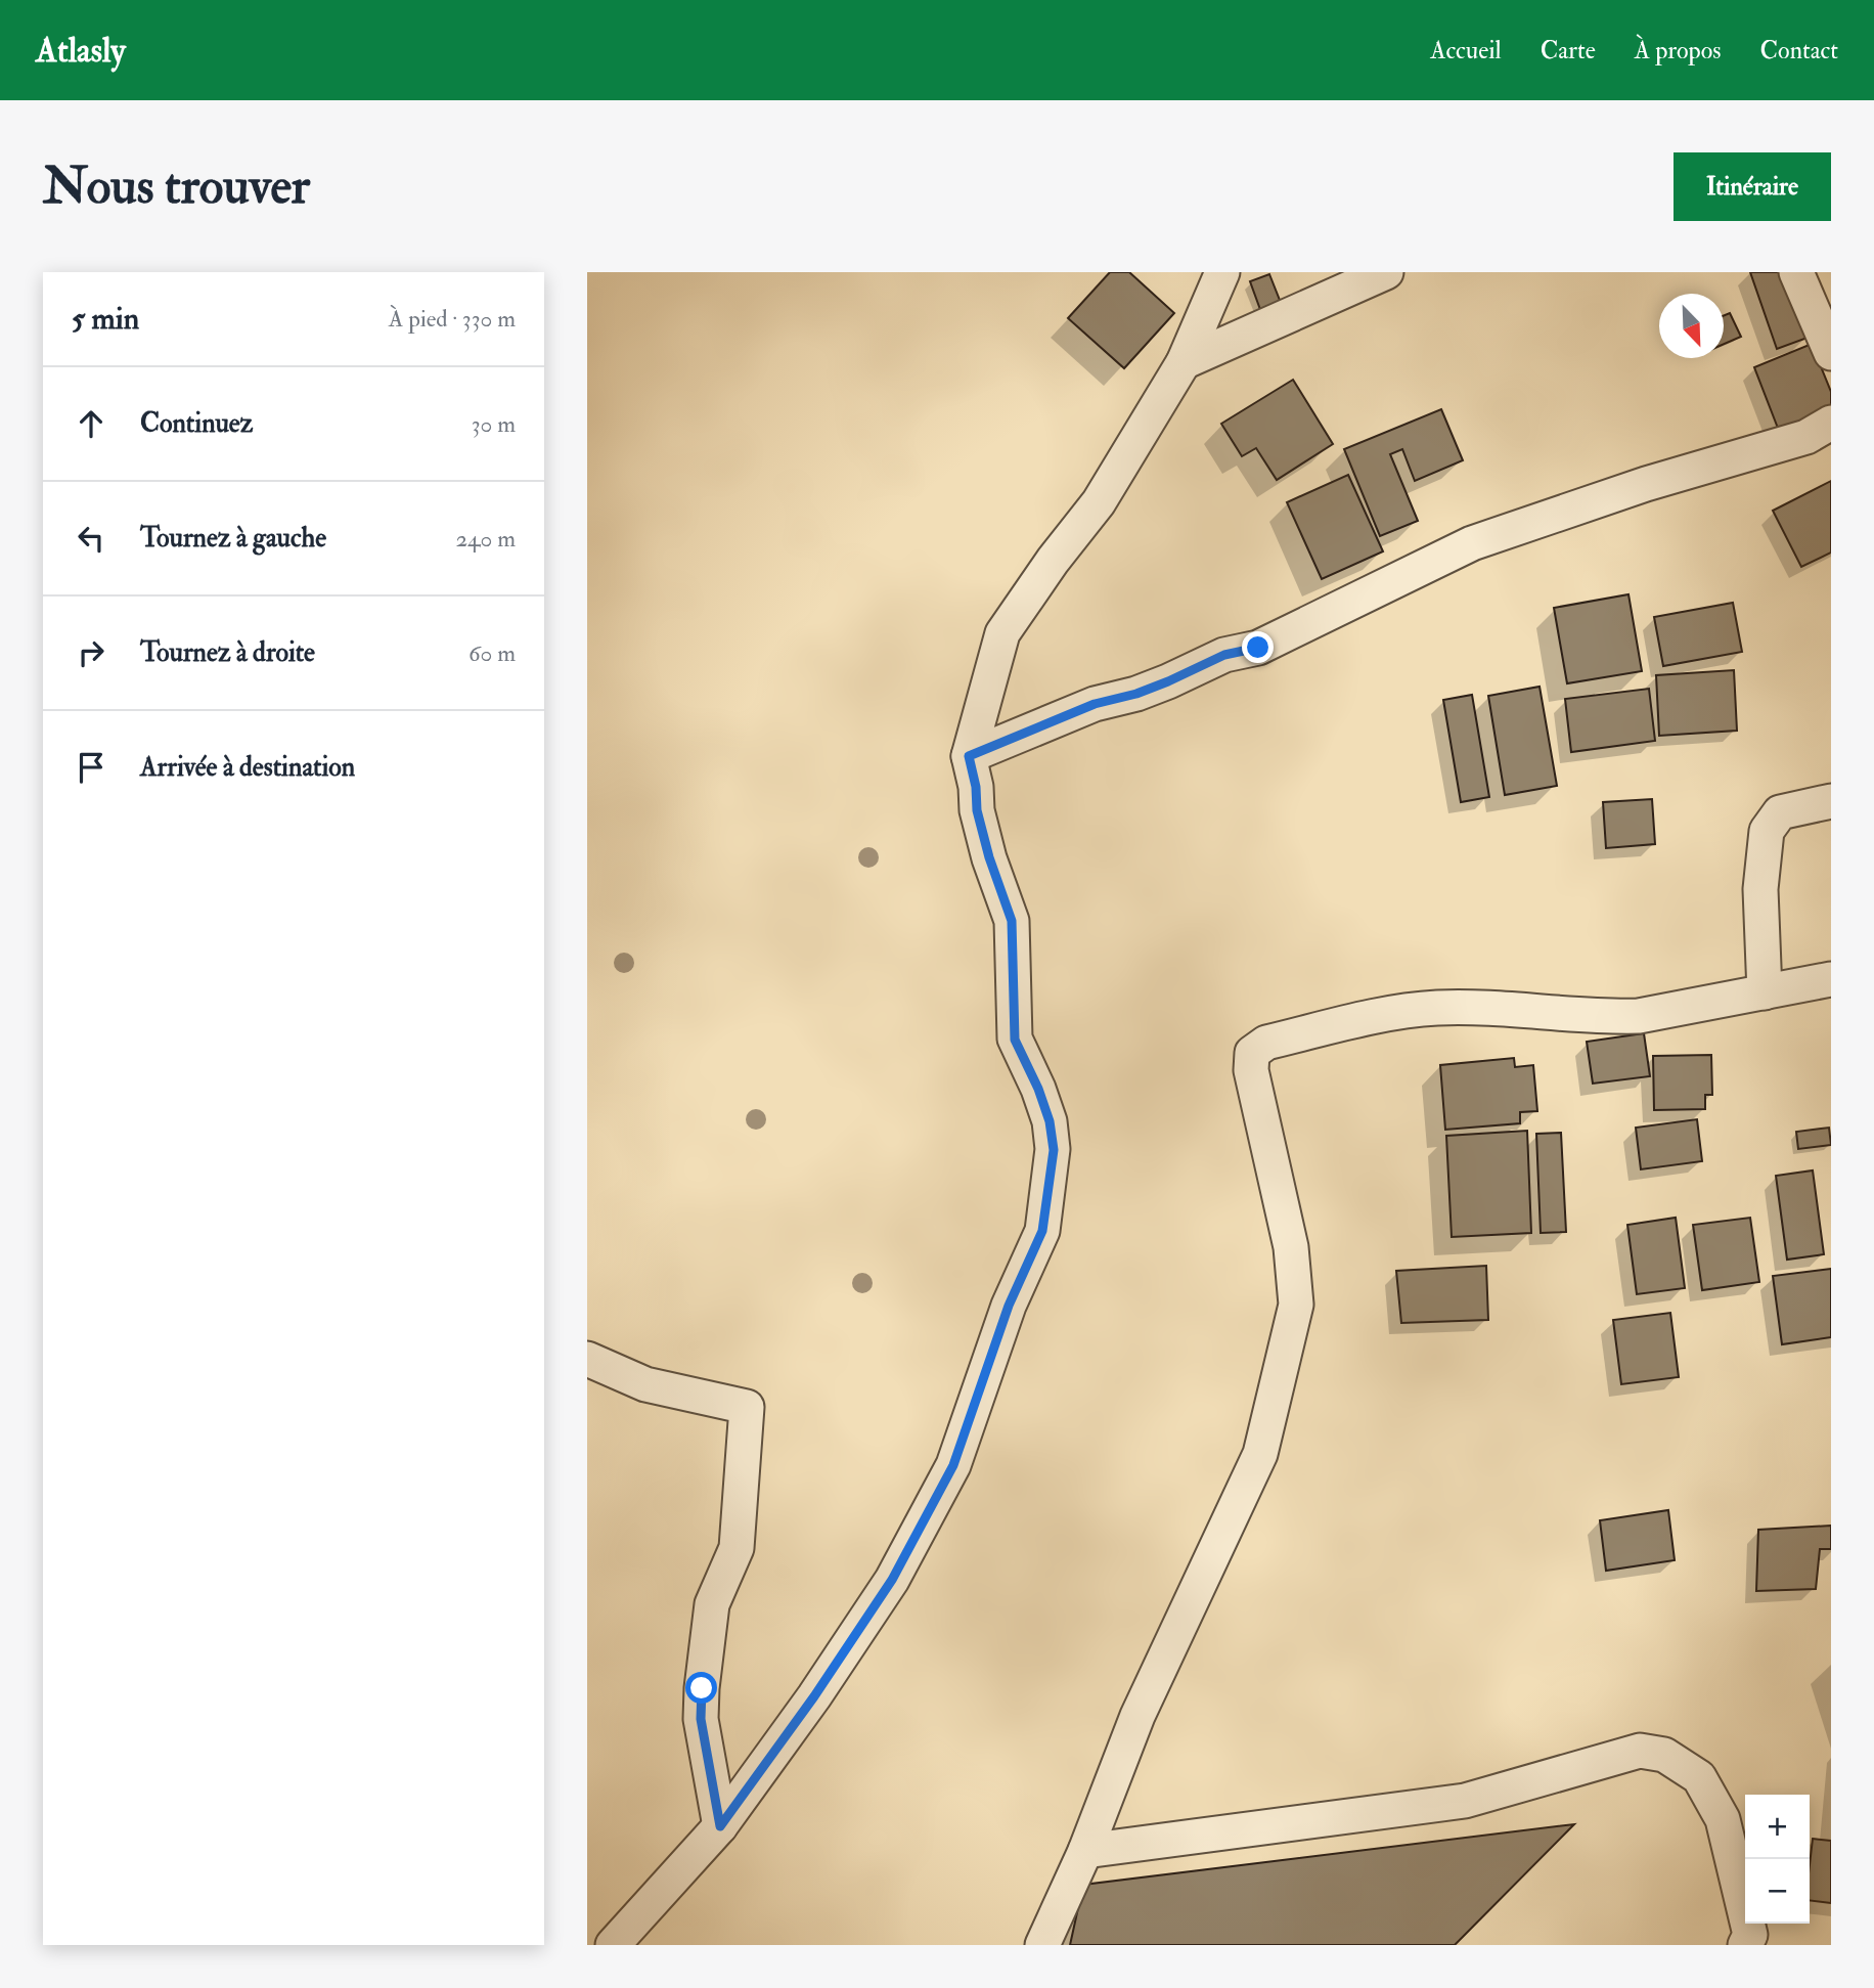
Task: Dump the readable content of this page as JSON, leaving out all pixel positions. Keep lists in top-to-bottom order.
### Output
{
  "north": "bottom right",
  "page": {
    "header": "Atlasly",
    "nav": [
      "Accueil",
      "Carte",
      "À propos",
      "Contact"
    ],
    "buttons": "Itinéraire",
    "title": "Nous trouver",
    "heading": ["5 min", "À pied · 330 m"],
    "list": [
      ["Continuez", "30 m"],
      ["Tournez à gauche", "240 m"],
      ["Tournez à droite", "60 m"],
      "Arrivée à destination"
    ],
    "map_buttons": ["+", "−"]
  }
}
